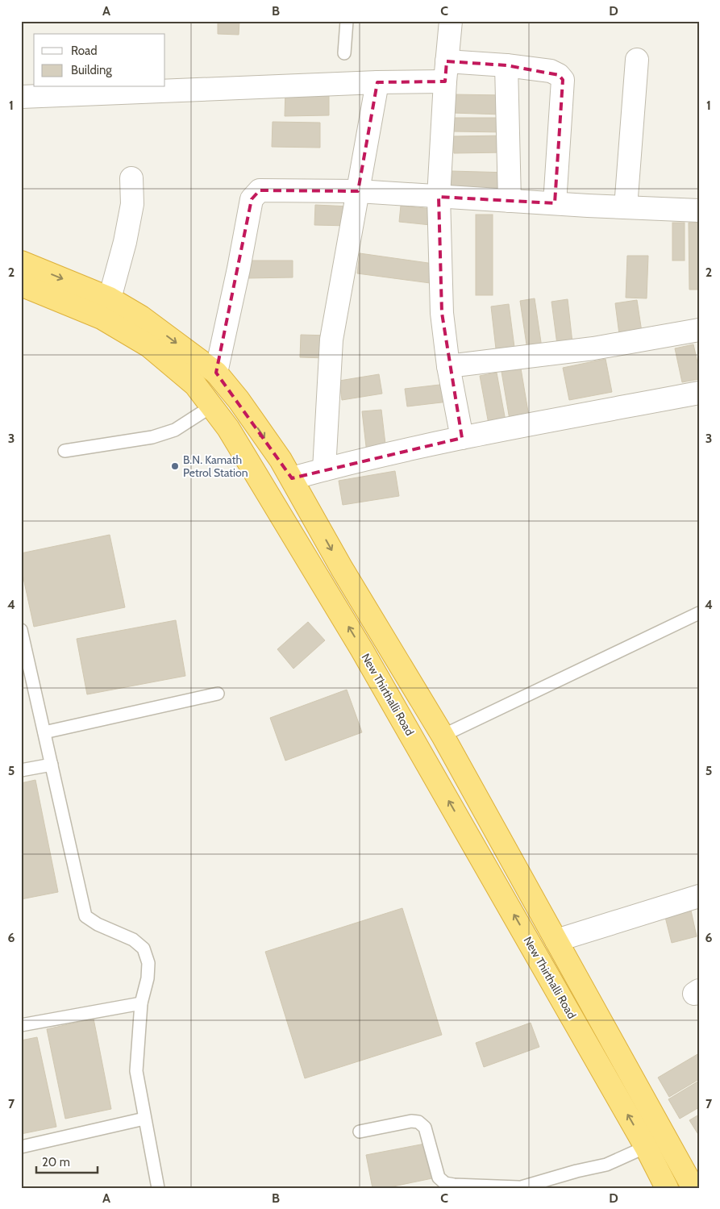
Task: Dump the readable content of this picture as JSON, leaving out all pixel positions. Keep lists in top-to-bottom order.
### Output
{
  "streets": {
    "highway": ["New Thirthalli Road"]
  },
  "places": ["B.N. Kamath Petrol Station"],
  "legend": ["Road", "Building"],
  "scale_bar": "20 m",
  "grid": {
    "columns": [
      "A",
      "B",
      "C",
      "D"
    ],
    "rows": [
      "1",
      "2",
      "3",
      "4",
      "5",
      "6",
      "7"
    ]
  }
}
